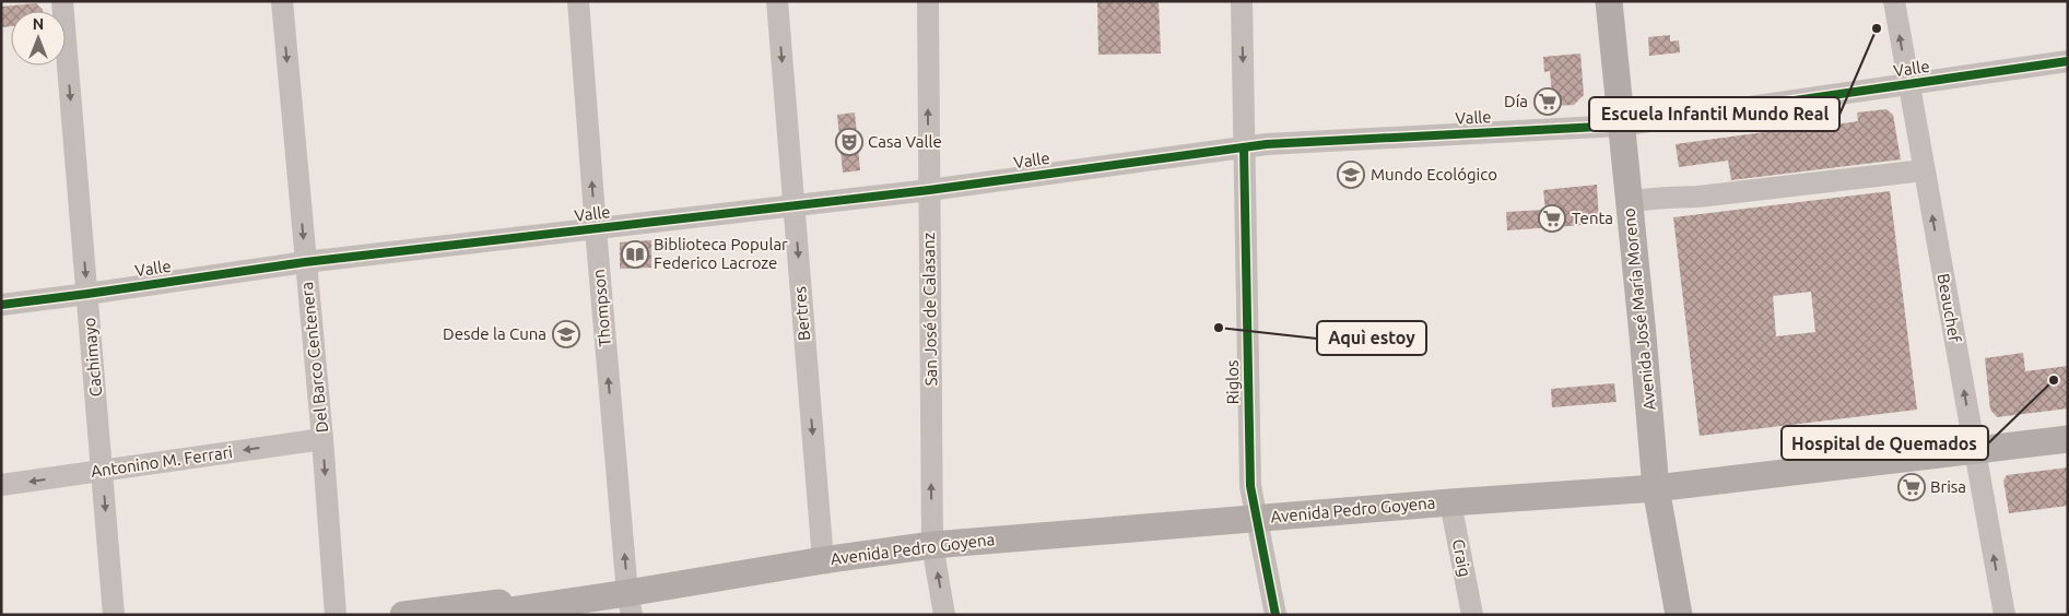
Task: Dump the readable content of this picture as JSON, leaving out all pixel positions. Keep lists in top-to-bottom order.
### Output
{
  "streets": {
    "main road": ["Avenida José María Moreno", "Avenida Pedro Goyena"],
    "street": [
      "Valle",
      "Thompson",
      "Beauchef",
      "San José de Calasanz",
      "Bertres",
      "Cachimayo",
      "Del Barco Centenera",
      "Riglos",
      "Antonino M. Ferrari",
      "Craig"
    ]
  },
  "crossings": [
    ["Valle", "Thompson"],
    ["Valle", "Beauchef"],
    ["Valle", "San José de Calasanz"],
    ["Valle", "Avenida José María Moreno"],
    ["Valle", "Bertres"],
    ["Valle", "Cachimayo"],
    ["Valle", "Del Barco Centenera"],
    ["Valle", "Riglos"],
    ["Thompson", "Avenida Pedro Goyena"],
    ["Beauchef", "Avenida Pedro Goyena"],
    ["San José de Calasanz", "Avenida Pedro Goyena"],
    ["Avenida José María Moreno", "Avenida Pedro Goyena"],
    ["Bertres", "Avenida Pedro Goyena"],
    ["Cachimayo", "Antonino M. Ferrari"],
    ["Del Barco Centenera", "Antonino M. Ferrari"],
    ["Riglos", "Avenida Pedro Goyena"],
    ["Avenida Pedro Goyena", "Craig"]
  ],
  "one_way": [
    "Thompson",
    "Beauchef",
    "San José de Calasanz",
    "Bertres",
    "Cachimayo",
    "Del Barco Centenera",
    "Antonino M. Ferrari"
  ],
  "places": {
    "other": ["Escuela Infantil Mundo Real", "Aquì estoy", "Hospital de Quemados"],
    "supermarket": ["Día", "Tenta", "Brisa"],
    "theatre": ["Casa Valle"],
    "school or university": ["Mundo Ecológico", "Desde la Cuna"],
    "library": ["Biblioteca Popular Federico Lacroze"]
  },
  "north": "top"
}
